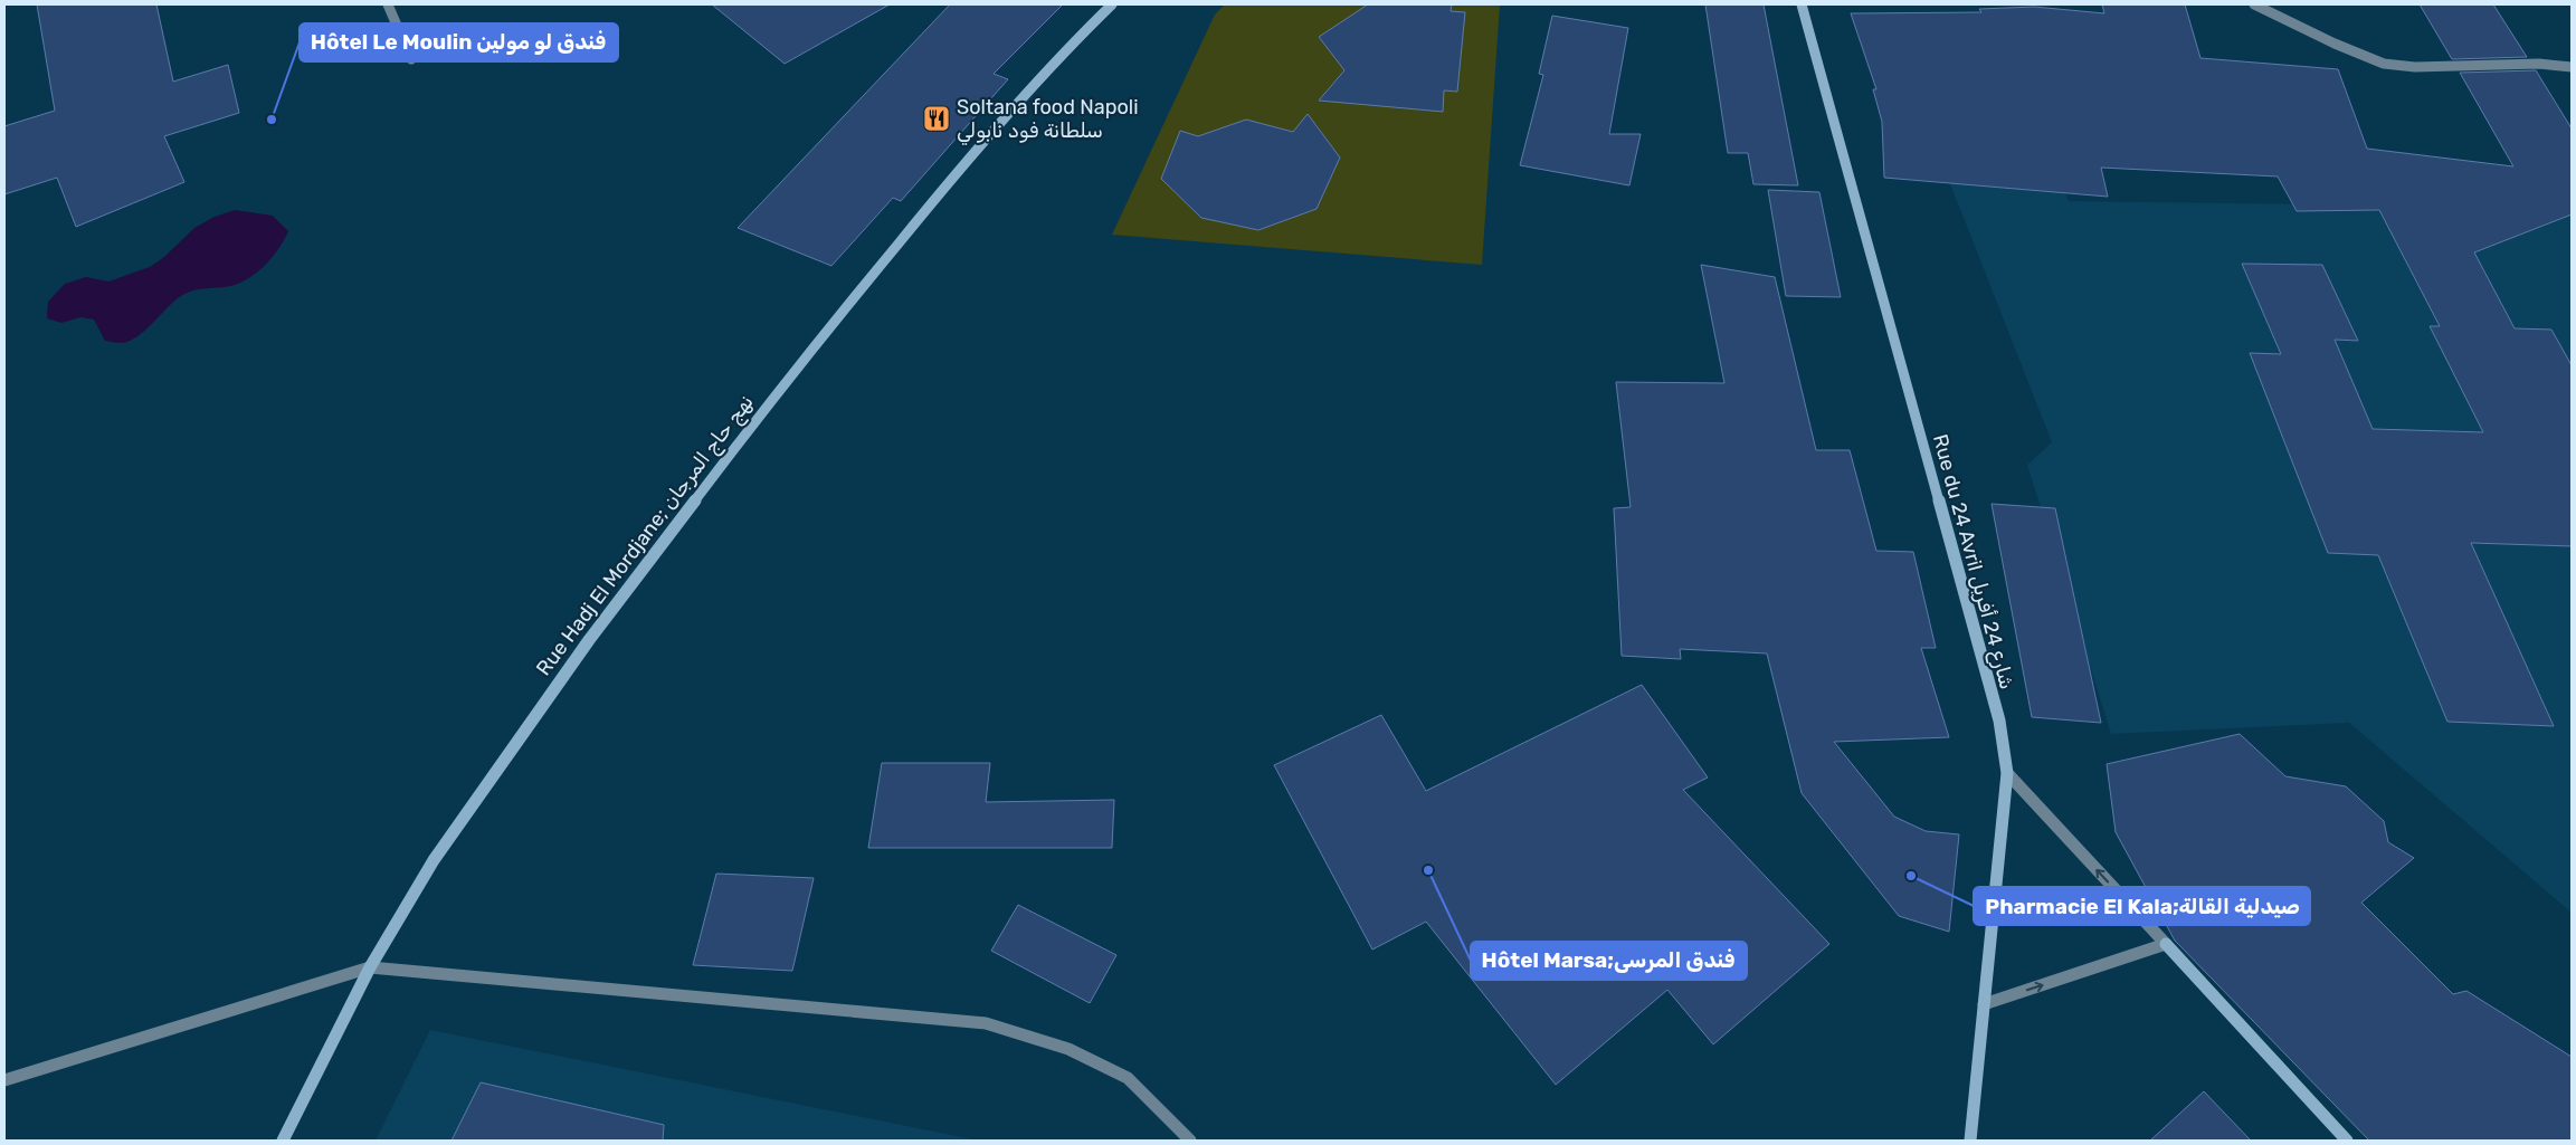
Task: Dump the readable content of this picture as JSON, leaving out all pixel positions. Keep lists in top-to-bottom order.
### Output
{
  "streets": {
    "street": ["Rue Hadj El Mordjane; نهج حاج المرجان", "Rue du 24 Avril شارع 24 أفريل"]
  },
  "places": {
    "restaurant": ["Soltana food Napoli سلطانة فود نابولي"],
    "other": ["Hôtel Le Moulin فندق لو مولين", "Hôtel Marsa;فندق المرسى", "Pharmacie El Kala;صيدلية القالة"]
  }
}
